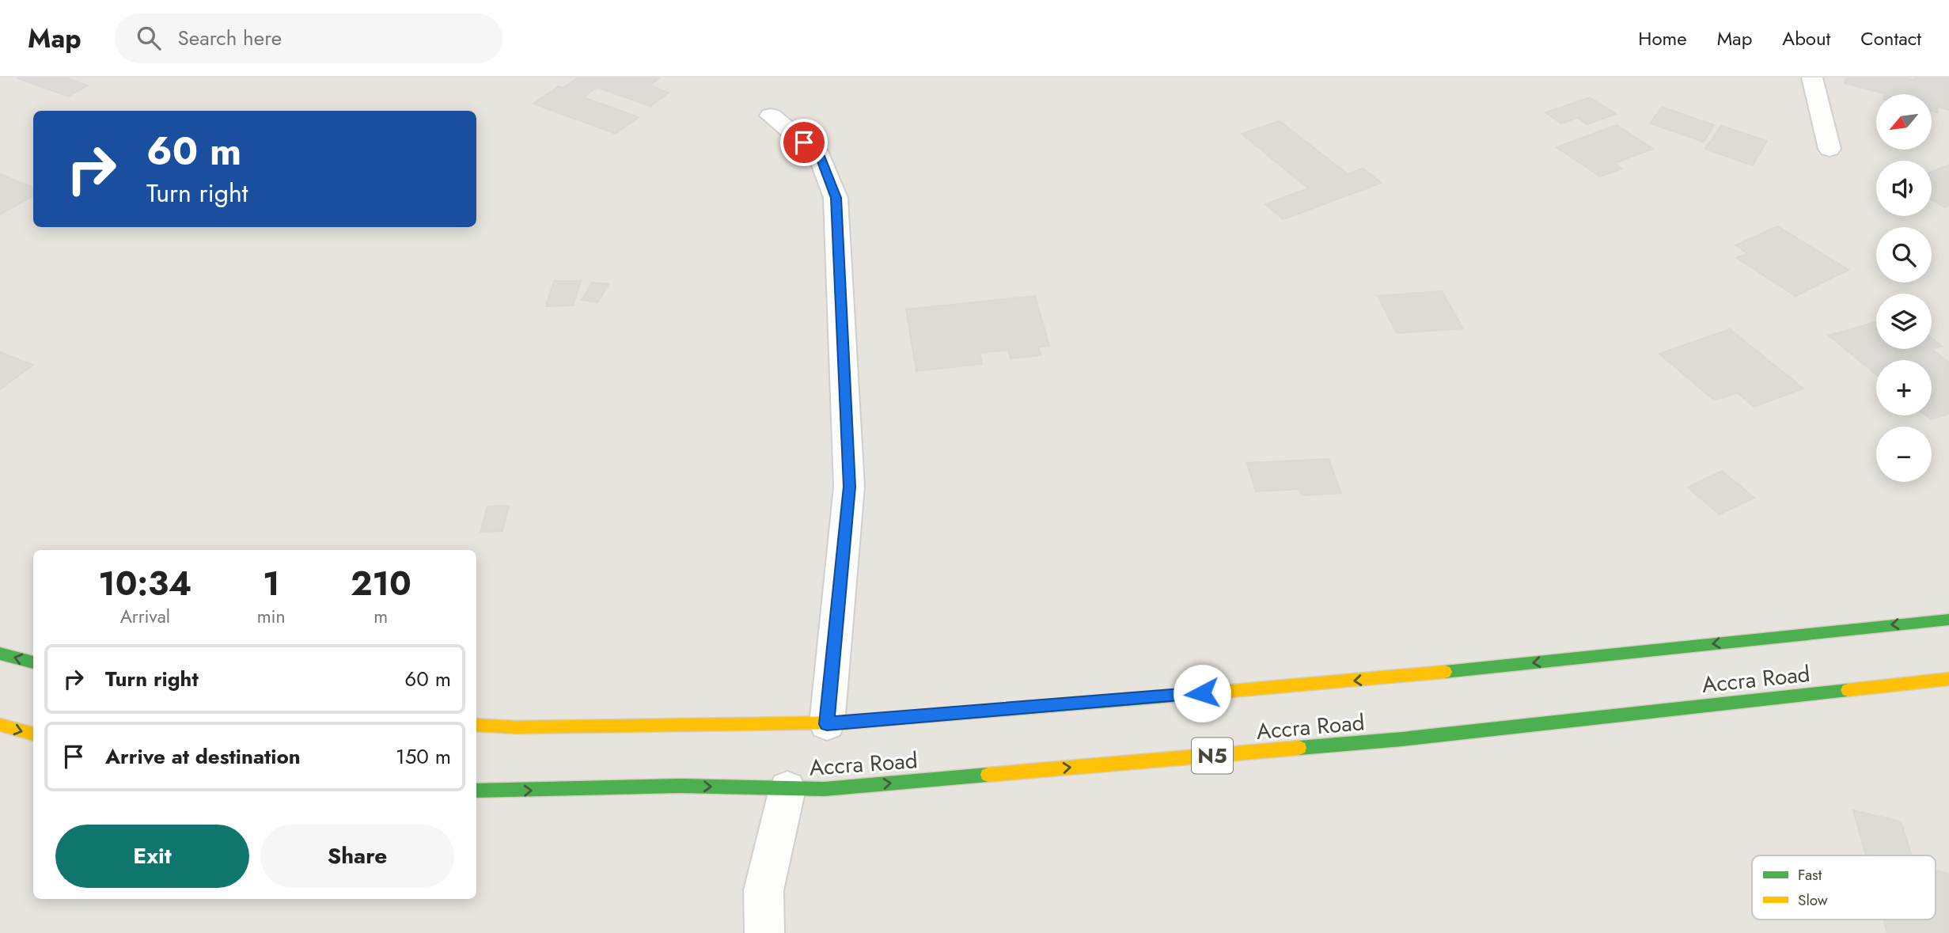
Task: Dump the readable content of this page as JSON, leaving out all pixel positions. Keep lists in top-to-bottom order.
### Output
{
  "streets": {
    "main road": ["Accra Road", "N5"]
  },
  "legend": ["Fast", "Slow"],
  "north": "bottom left",
  "page": {
    "header": "Map",
    "search": "Search here",
    "nav": [
      "Home",
      "Map",
      "About",
      "Contact"
    ],
    "map_buttons": ["+", "−"],
    "turn": ["60 m", "Turn right"],
    "eta": [
      "10:34",
      "Arrival",
      "1",
      "min",
      "210",
      "m"
    ],
    "list": [
      {
        "name": "Turn right",
        "value": "60 m"
      },
      {
        "name": "Arrive at destination",
        "value": "150 m"
      }
    ],
    "buttons": ["Exit", "Share"]
  }
}
